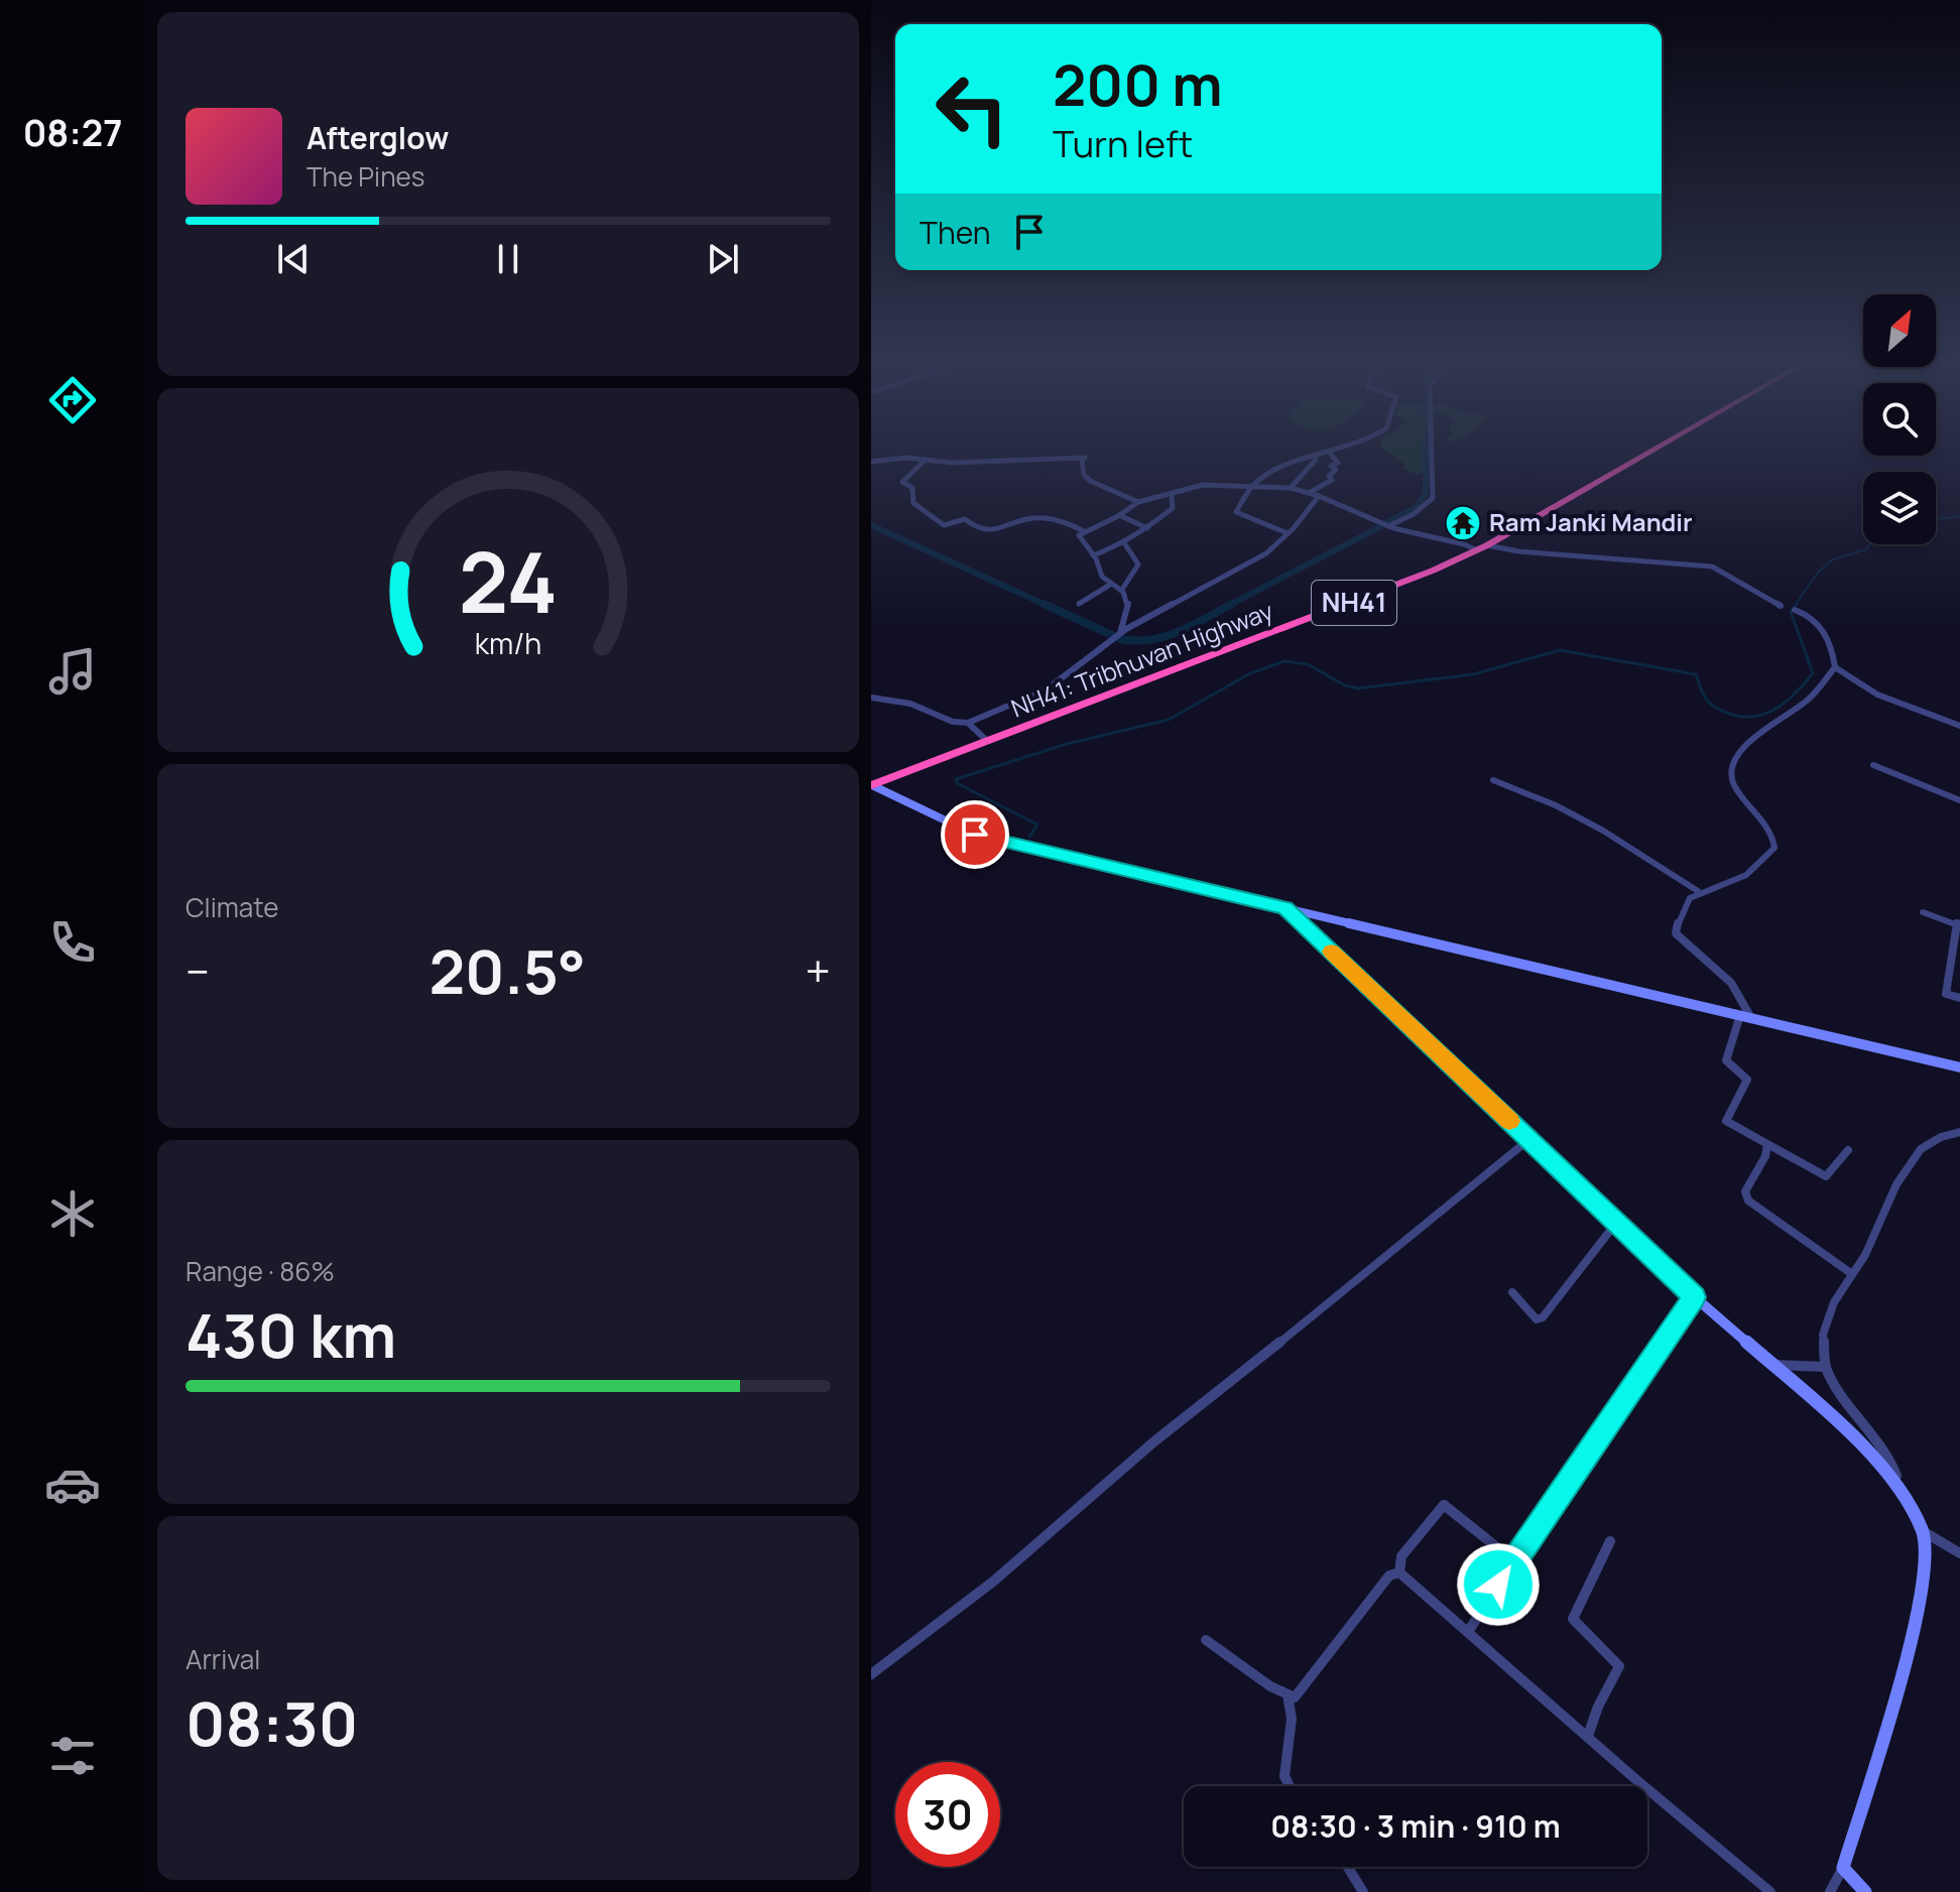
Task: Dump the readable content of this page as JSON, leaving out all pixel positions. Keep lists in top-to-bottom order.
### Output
{
  "streets": {
    "highway": ["NH41", "NH41: Tribhuvan Highway"]
  },
  "places": {
    "temple": ["Ram Janki Mandir"]
  },
  "north": "top right",
  "page": {
    "tabs": "08:27",
    "turn": ["200 m", "Turn left"],
    "song": ["Afterglow", "The Pines"],
    "then": "Then",
    "tile": [
      "Climate",
      ["Range · 86%", "430 km"],
      ["Arrival", "08:30"]
    ],
    "heat": ["−", "20.5°", "+"],
    "limit": "30",
    "trip": "08:30 · 3 min · 910 m",
    "gauge": ["24", "km/h"]
  }
}
